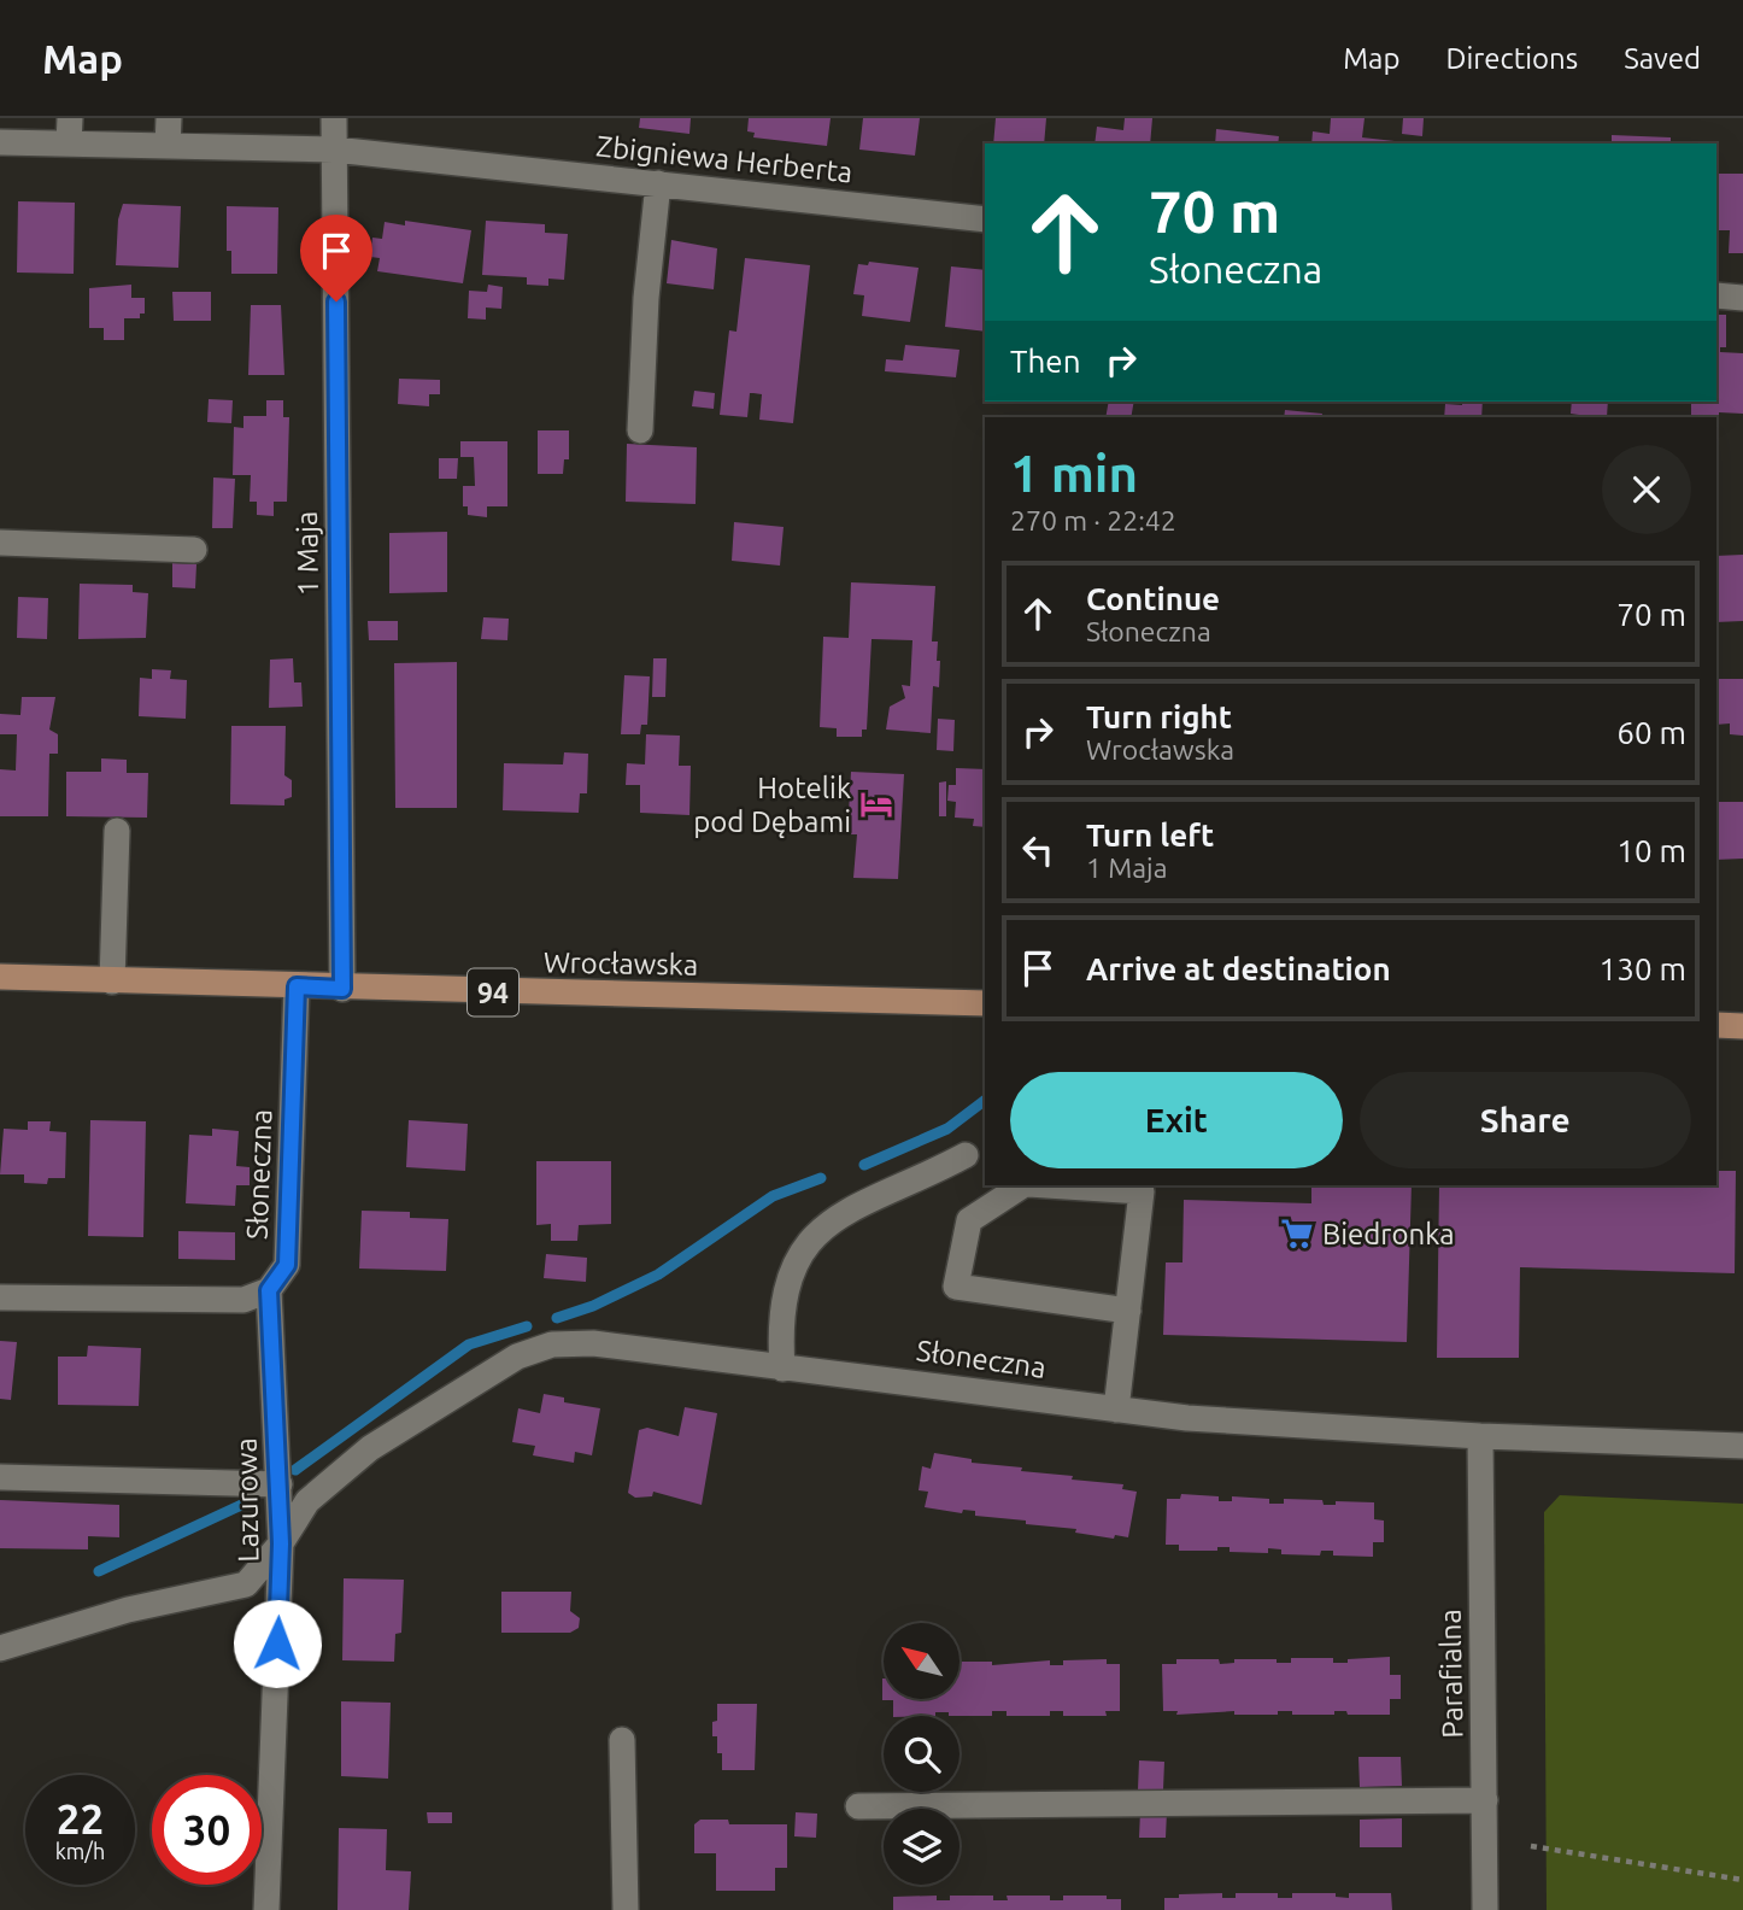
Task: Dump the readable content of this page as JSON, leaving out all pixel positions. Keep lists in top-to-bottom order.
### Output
{
  "streets": {
    "main road": ["Wrocławska", "94"],
    "street": [
      "Zbigniewa Herberta",
      "1 Maja",
      "Słoneczna",
      "Lazurowa",
      "Parafialna"
    ]
  },
  "crossings": [
    ["Zbigniewa Herberta", "1 Maja"],
    ["1 Maja", "Wrocławska"],
    ["Wrocławska", "Słoneczna"],
    ["Słoneczna", "Lazurowa"],
    ["Słoneczna", "Parafialna"]
  ],
  "places": {
    "hotel": ["Hotelik pod Dębami"],
    "supermarket": ["Biedronka"]
  },
  "north": "top left",
  "page": {
    "header": "Map",
    "nav": ["Map", "Directions", "Saved"],
    "turn": ["70 m", "Słoneczna"],
    "then": "Then",
    "heading": ["1 min", "270 m · 22:42"],
    "list": [
      {
        "name": "Continue",
        "note": "Słoneczna",
        "value": "70 m"
      },
      {
        "name": "Turn right",
        "note": "Wrocławska",
        "value": "60 m"
      },
      {
        "name": "Turn left",
        "note": "1 Maja",
        "value": "10 m"
      },
      {
        "name": "Arrive at destination",
        "value": "130 m"
      }
    ],
    "buttons": ["Exit", "Share"],
    "speed": "22 km/h",
    "limit": "30"
  }
}
